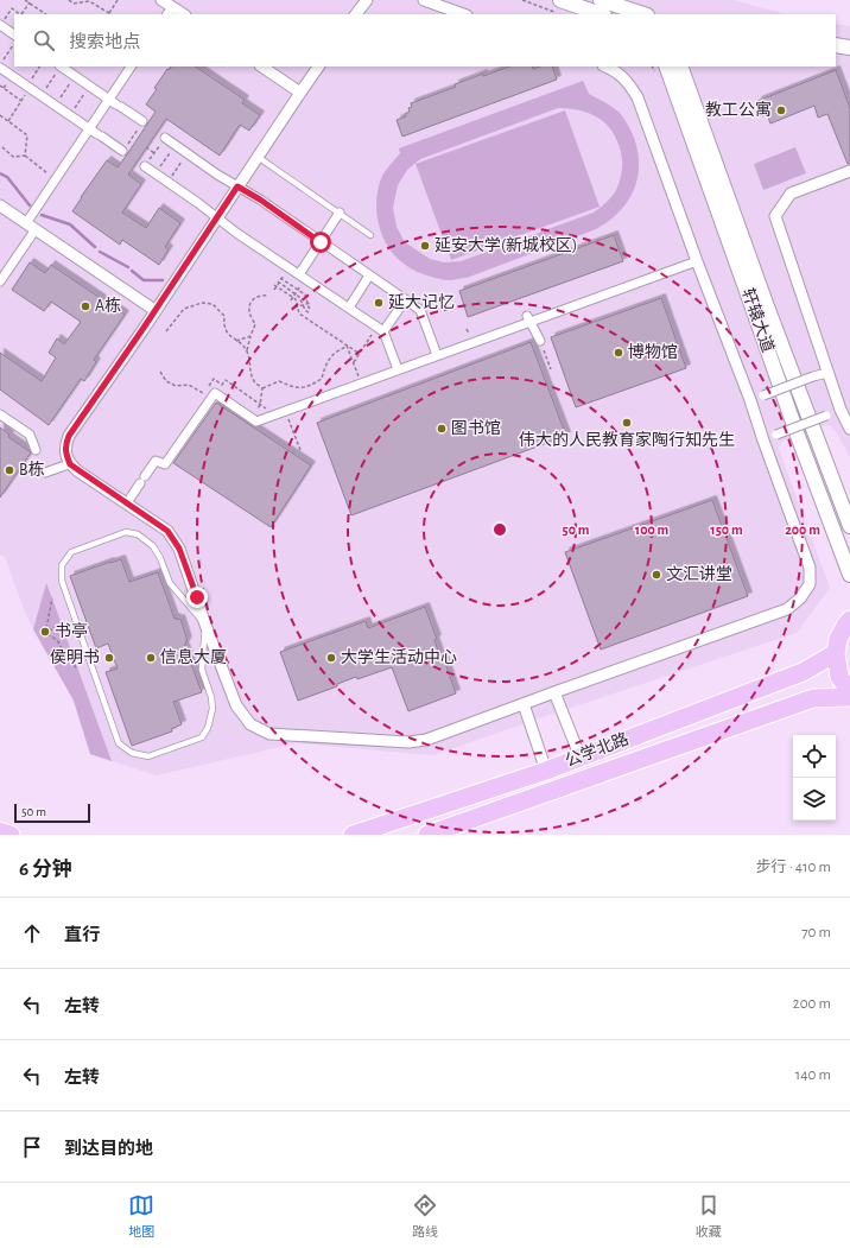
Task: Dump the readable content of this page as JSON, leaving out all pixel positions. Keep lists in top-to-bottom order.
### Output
{
  "streets": {
    "main road": ["公学北路"],
    "street": ["轩辕大道"]
  },
  "places": [
    "教工公寓",
    "延安大学(新城校区)",
    "延大记忆",
    "A栋",
    "博物馆",
    "伟大的人民教育家陶行知先生",
    "图书馆",
    "B栋",
    "文汇讲堂",
    "书亭",
    "侯明书",
    "信息大厦",
    "大学生活动中心"
  ],
  "scale_bar": "50 m",
  "page": {
    "search": "搜索地点",
    "scale": "50 m",
    "heading": ["6 分钟", "步行 · 410 m"],
    "list": [
      ["直行", "70 m"],
      ["左转", "200 m"],
      ["左转", "140 m"],
      "到达目的地"
    ],
    "nav": ["地图", "路线", "收藏"]
  },
  "rings": [
    "50 m",
    "100 m",
    "150 m",
    "200 m"
  ]
}
